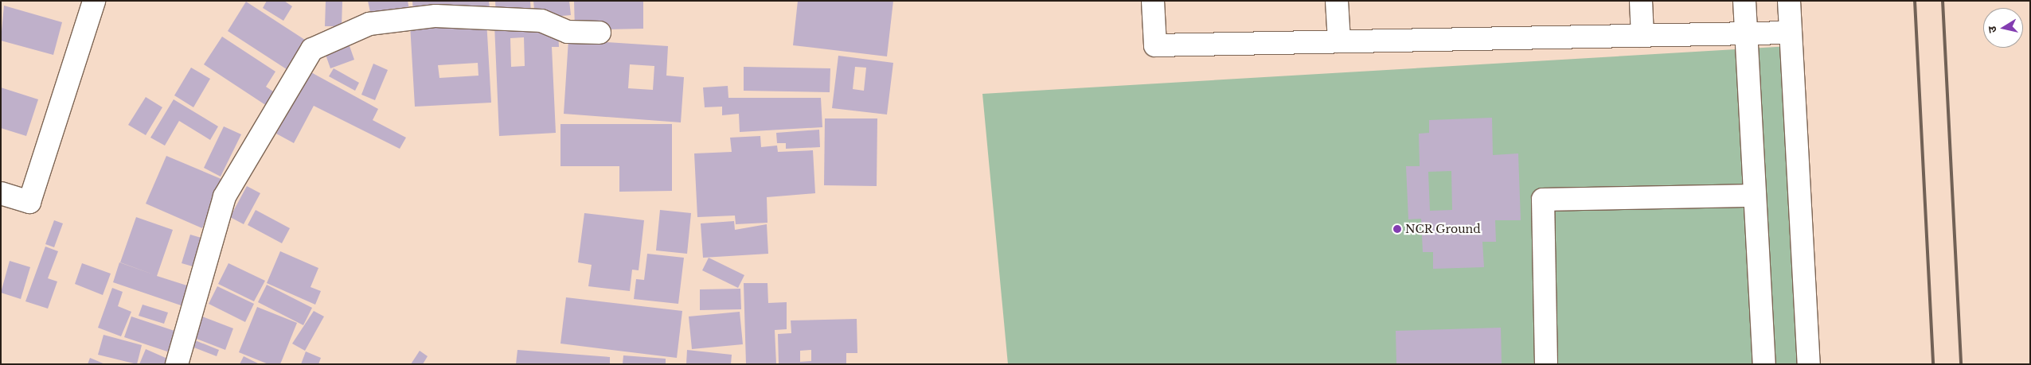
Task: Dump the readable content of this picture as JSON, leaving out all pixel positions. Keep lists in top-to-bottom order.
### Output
{
  "places": ["NCR Ground"],
  "north": "left"
}
